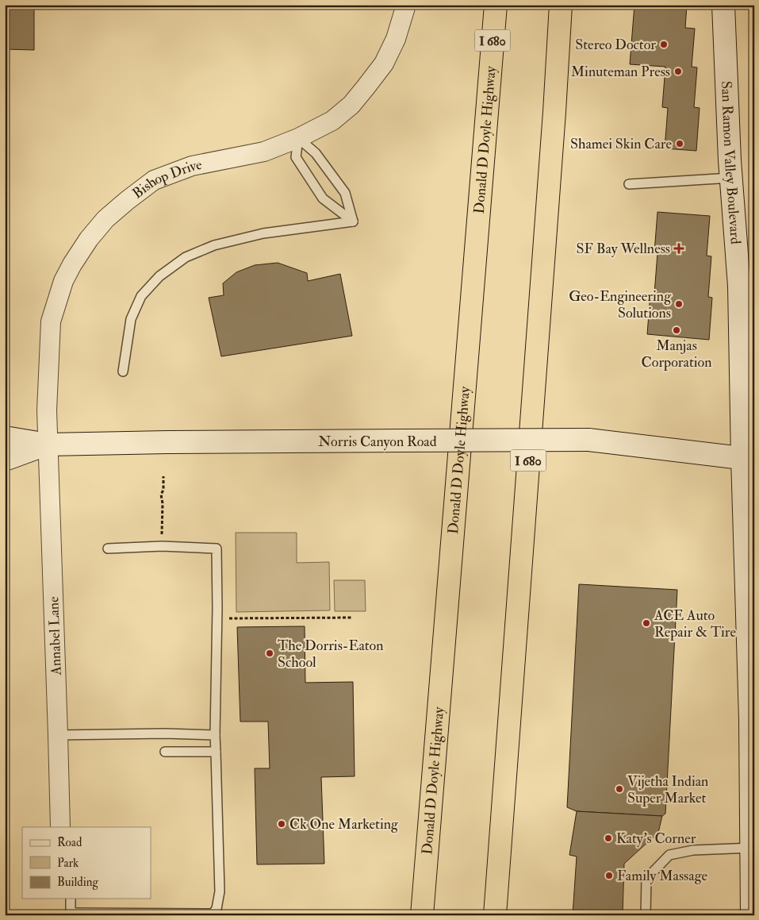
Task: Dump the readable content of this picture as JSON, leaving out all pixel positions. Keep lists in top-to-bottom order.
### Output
{
  "streets": {
    "highway": ["I 680", "Donald D Doyle Highway"],
    "main road": ["San Ramon Valley Boulevard", "Norris Canyon Road"],
    "street": ["Bishop Drive", "Annabel Lane"]
  },
  "crossings": [
    ["San Ramon Valley Boulevard", "Norris Canyon Road"],
    ["Bishop Drive", "Norris Canyon Road"],
    ["Bishop Drive", "Annabel Lane"],
    ["Norris Canyon Road", "Annabel Lane"]
  ],
  "places": {
    "other": [
      "Stereo Doctor",
      "Minuteman Press",
      "Shamei Skin Care",
      "Geo-Engineering Solutions",
      "Manjas Corporation",
      "ACE Auto Repair & Tire",
      "The Dorris-Eaton School",
      "Vijetha Indian Super Market",
      "Ck One Marketing",
      "Katy's Corner",
      "Family Massage"
    ],
    "health": ["SF Bay Wellness"]
  },
  "legend": ["Road", "Park", "Building"]
}
